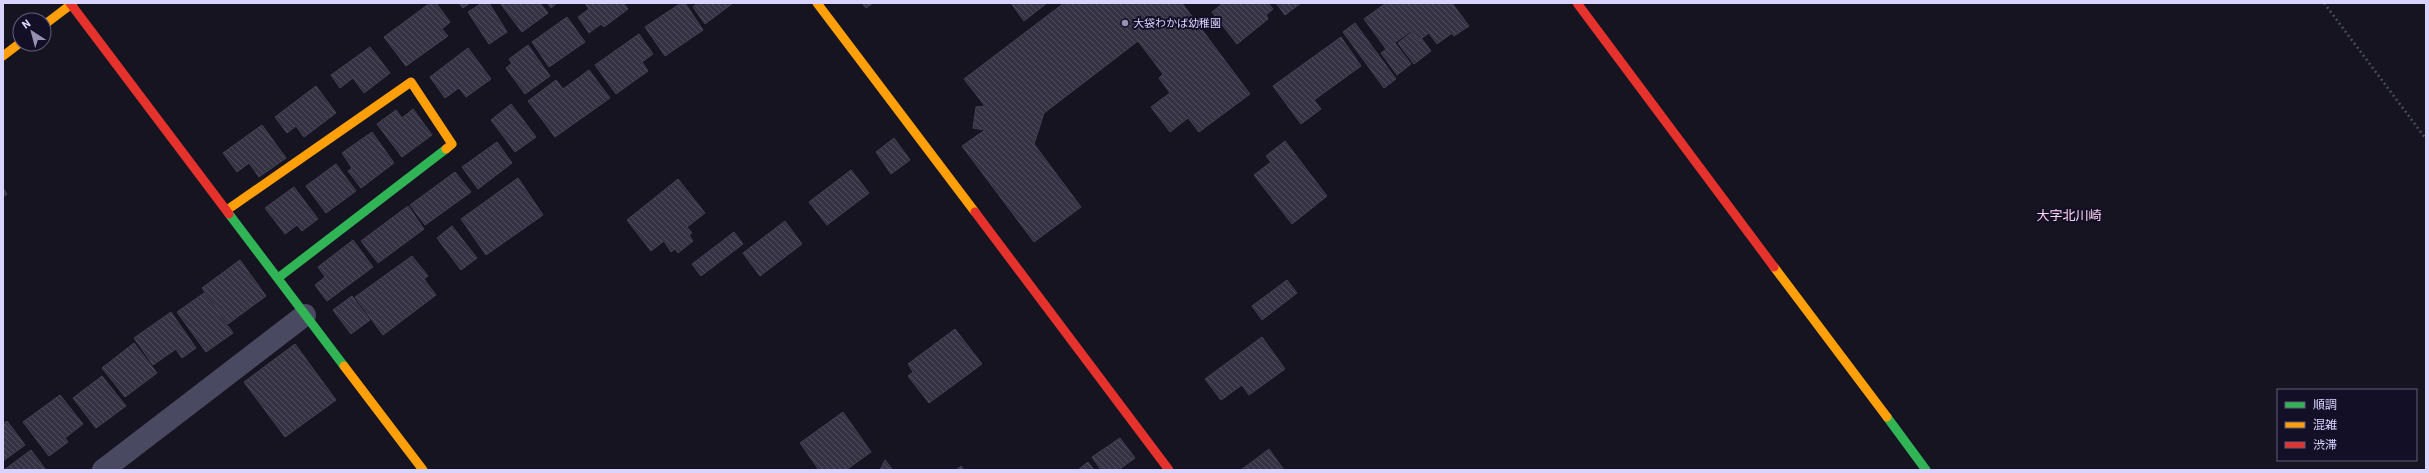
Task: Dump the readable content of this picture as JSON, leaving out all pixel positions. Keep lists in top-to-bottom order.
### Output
{
  "districts": ["大字北川崎"],
  "places": ["大袋わかば幼稚園"],
  "legend": ["順調", "混雑", "渋滞"],
  "north": "top left"
}
